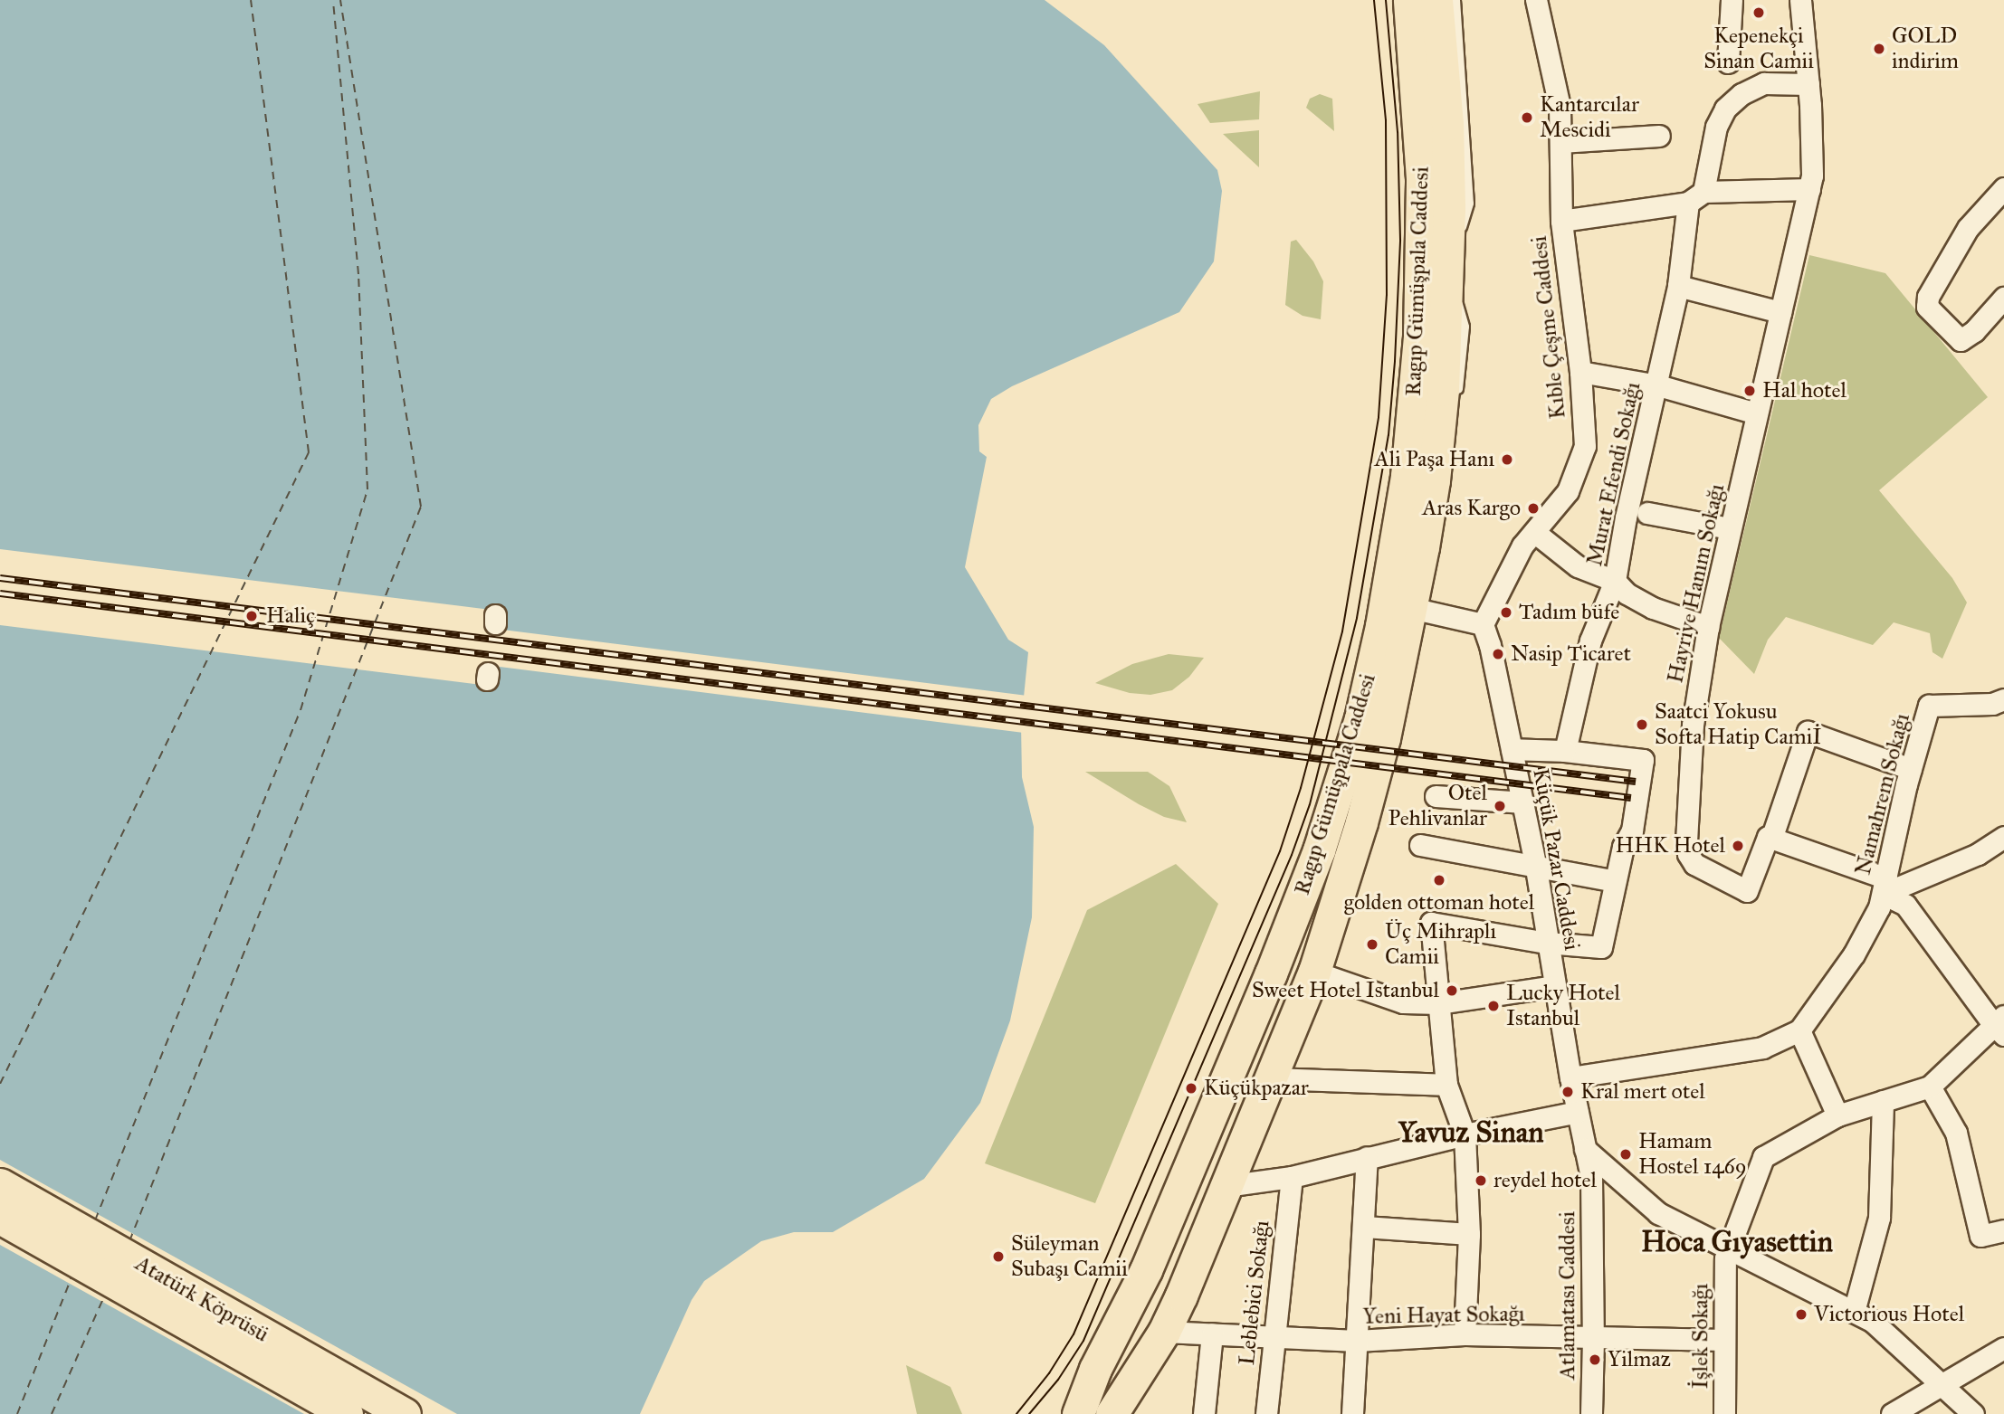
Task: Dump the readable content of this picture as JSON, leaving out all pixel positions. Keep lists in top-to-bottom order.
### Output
{
  "streets": {
    "main road": ["Ragıp Gümüşpala Caddesi", "Atatürk Köprüsü"],
    "street": [
      "Kıble Çeşme Caddesi",
      "Murat Efendi Sokağı",
      "Hayriye Hanım Sokağı",
      "Namahrem Sokağı",
      "Küçük Pazar Caddesi",
      "Leblebici Sokağı",
      "Atlamatası Caddesi",
      "Yeni Hayat Sokağı",
      "İşlek Sokağı"
    ]
  },
  "crossings": [
    ["Ragıp Gümüşpala Caddesi", "Yeni Hayat Sokağı"],
    ["Kıble Çeşme Caddesi", "Küçük Pazar Caddesi"],
    ["Murat Efendi Sokağı", "Hayriye Hanım Sokağı"],
    ["Küçük Pazar Caddesi", "Atlamatası Caddesi"],
    ["Leblebici Sokağı", "Yeni Hayat Sokağı"],
    ["Atlamatası Caddesi", "Yeni Hayat Sokağı"],
    ["Yeni Hayat Sokağı", "İşlek Sokağı"]
  ],
  "districts": ["Yavuz Sinan", "Hoca Gıyasettin"],
  "places": [
    "Kepenekçi Sinan Camii",
    "GOLD indirim",
    "Kantarcılar Mescidi",
    "Hal hotel",
    "Ali Paşa Hanı",
    "Aras Kargo",
    "Tadım büfe",
    "Haliç",
    "Nasip Ticaret",
    "Saatci Yokusu Softa Hatip Camiİ",
    "Otel Pehlivanlar",
    "HHK Hotel",
    "golden ottoman hotel",
    "Üç Mihraplı Camii",
    "Sweet Hotel Istanbul",
    "Lucky Hotel Istanbul",
    "Küçükpazar",
    "Kral mert otel",
    "Hamam Hostel 1469",
    "reydel hotel",
    "Süleyman Subaşı Camii",
    "Victorious Hotel",
    "Yilmaz"
  ]
}
